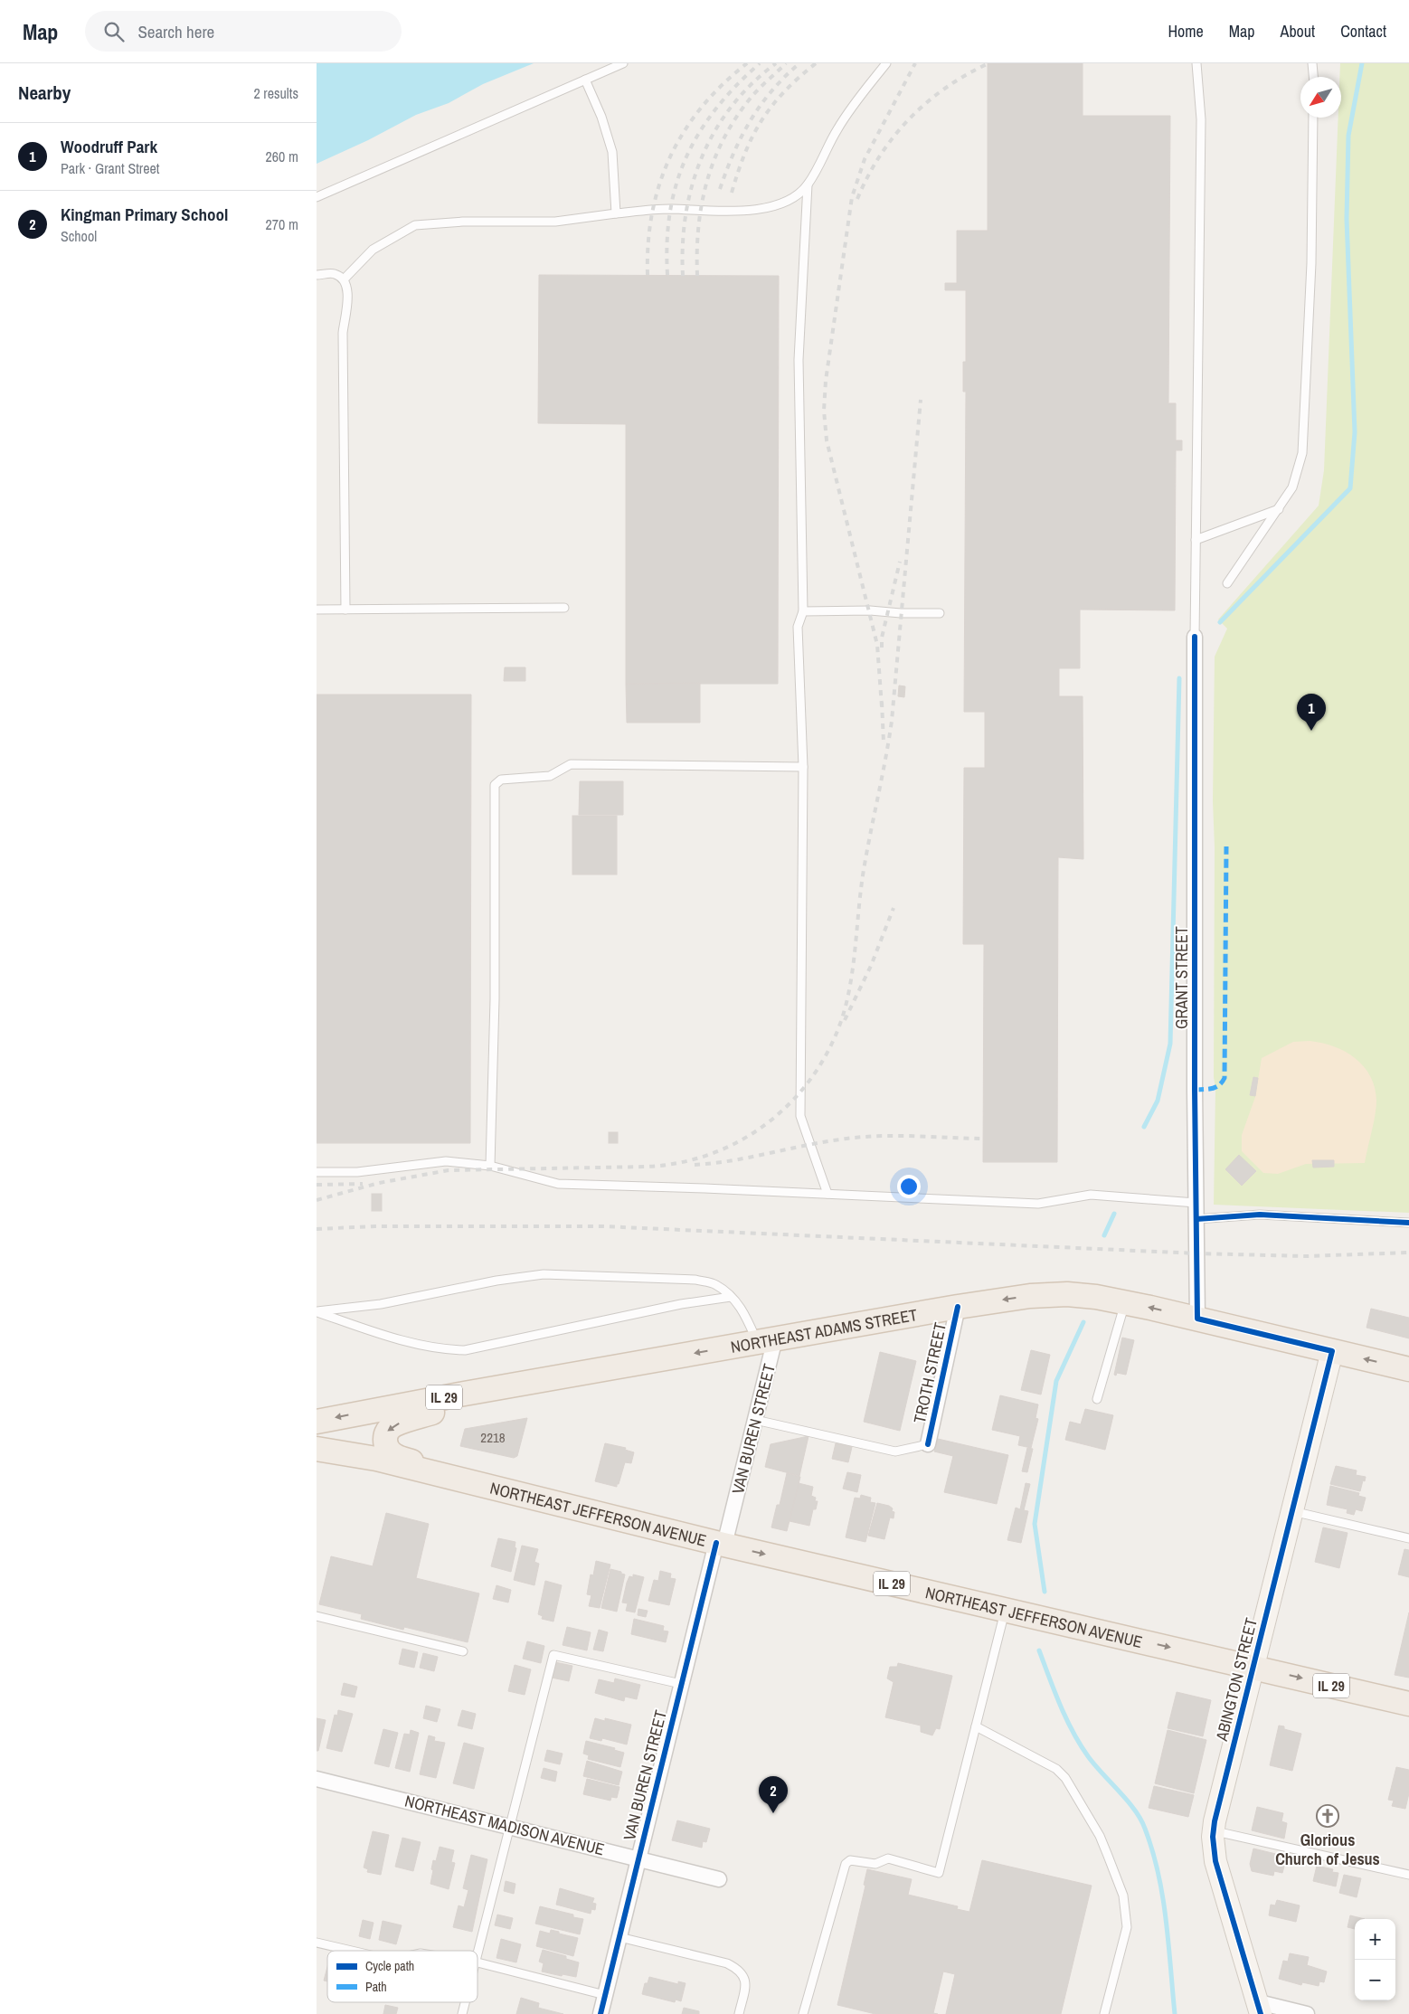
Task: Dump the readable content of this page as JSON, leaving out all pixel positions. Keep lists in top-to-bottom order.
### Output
{
  "streets": {
    "main road": ["NORTHEAST ADAMS STREET", "IL 29", "NORTHEAST JEFFERSON AVENUE"],
    "street": [
      "GRANT STREET",
      "TROTH STREET",
      "VAN BUREN STREET",
      "ABINGTON STREET",
      "NORTHEAST MADISON AVENUE"
    ]
  },
  "crossings": [
    ["GRANT STREET", "NORTHEAST ADAMS STREET"],
    ["NORTHEAST ADAMS STREET", "TROTH STREET"],
    ["NORTHEAST ADAMS STREET", "VAN BUREN STREET"],
    ["NORTHEAST ADAMS STREET", "ABINGTON STREET"],
    ["VAN BUREN STREET", "NORTHEAST JEFFERSON AVENUE"],
    ["VAN BUREN STREET", "NORTHEAST MADISON AVENUE"],
    ["NORTHEAST JEFFERSON AVENUE", "ABINGTON STREET"]
  ],
  "one_way": ["NORTHEAST ADAMS STREET", "NORTHEAST JEFFERSON AVENUE"],
  "places": {
    "church": ["Glorious Church of Jesus"]
  },
  "house_numbers": ["2218"],
  "legend": ["Cycle path", "Path"],
  "north": "bottom left",
  "page": {
    "header": "Map",
    "search": "Search here",
    "nav": [
      "Home",
      "Map",
      "About",
      "Contact"
    ],
    "heading": ["Nearby", "2 results"],
    "list": [
      {
        "mark": "1",
        "name": "Woodruff Park",
        "note": "Park · Grant Street",
        "value": "260 m"
      },
      {
        "mark": "2",
        "name": "Kingman Primary School",
        "note": "School",
        "value": "270 m"
      }
    ],
    "pins": ["1", "2"],
    "map_buttons": ["+", "−"]
  }
}
